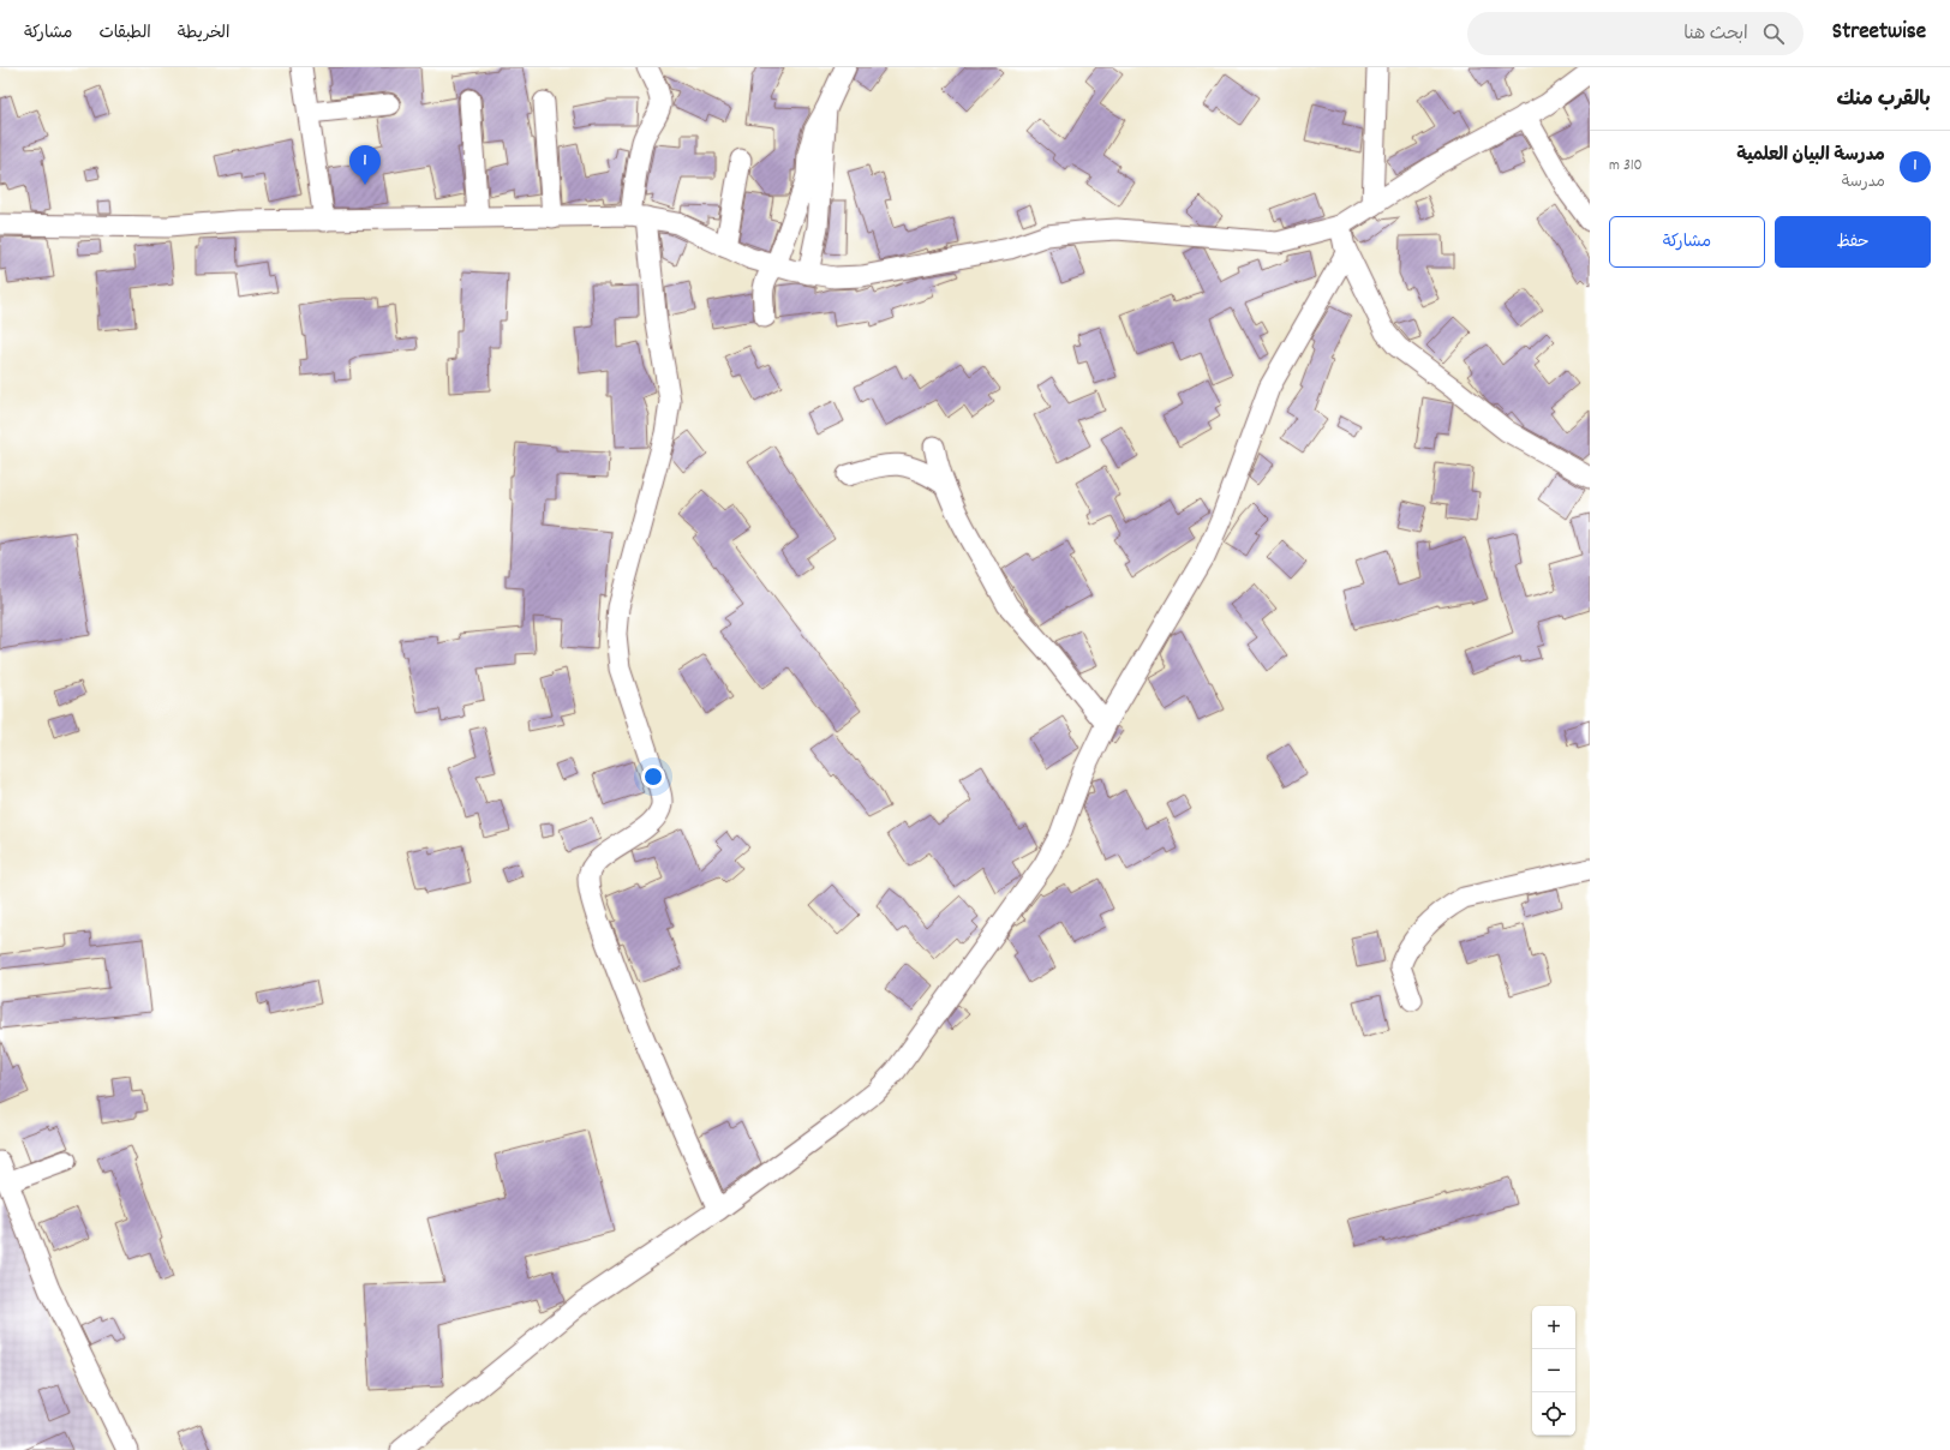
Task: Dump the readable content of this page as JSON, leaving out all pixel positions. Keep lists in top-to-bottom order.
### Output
{
  "page": {
    "header": "Streetwise",
    "search": "ابحث هنا",
    "nav": ["الخريطة", "الطبقات", "مشاركة"],
    "heading": "بالقرب منك",
    "list": [
      {
        "mark": "1",
        "name": "مدرسة البيان العلمية",
        "note": "مدرسة",
        "value": "310 m"
      }
    ],
    "pins": "1",
    "buttons": ["حفظ", "مشاركة"],
    "map_buttons": ["+", "−"]
  }
}
